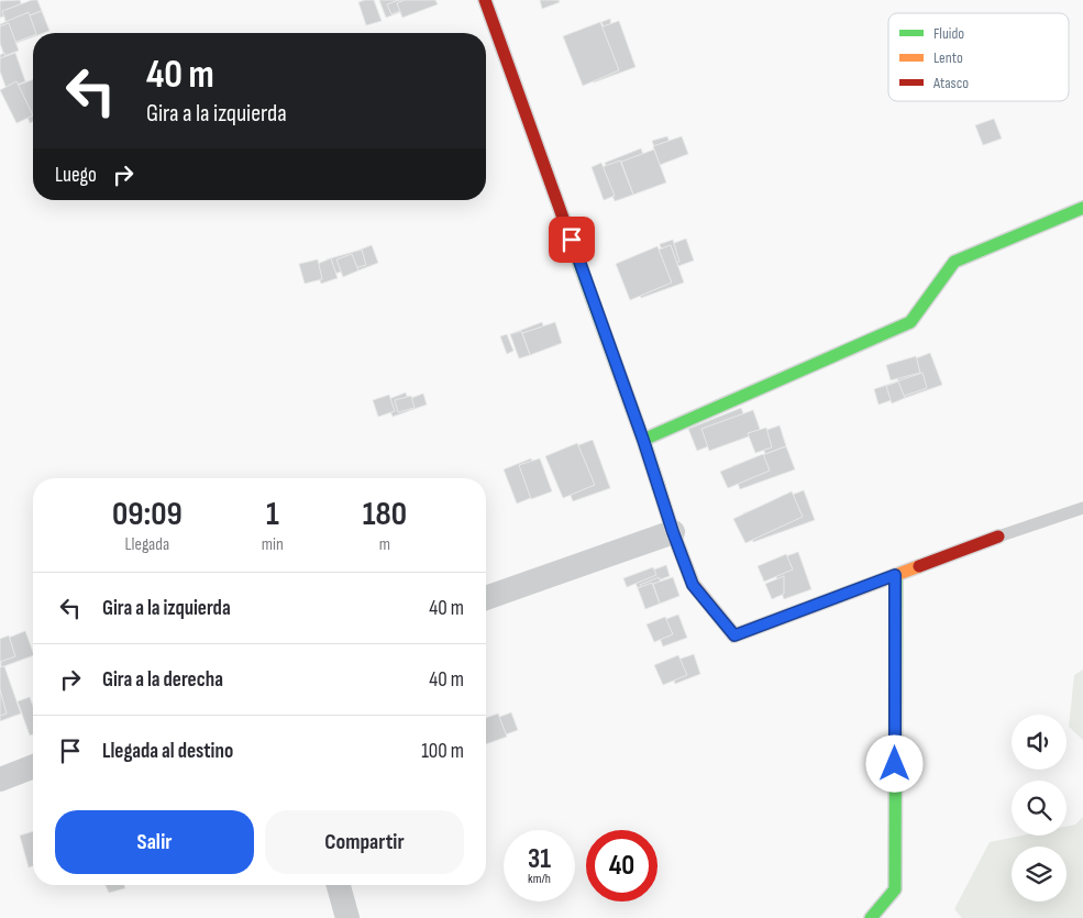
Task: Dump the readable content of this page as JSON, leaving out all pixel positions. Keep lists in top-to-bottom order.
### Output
{
  "legend": ["Fluido", "Lento", "Atasco"],
  "page": {
    "turn": ["40 m", "Gira a la izquierda"],
    "then": "Luego",
    "eta": [
      "09:09",
      "Llegada",
      "1",
      "min",
      "180",
      "m"
    ],
    "list": [
      {
        "name": "Gira a la izquierda",
        "value": "40 m"
      },
      {
        "name": "Gira a la derecha",
        "value": "40 m"
      },
      {
        "name": "Llegada al destino",
        "value": "100 m"
      }
    ],
    "buttons": ["Salir", "Compartir"],
    "speed": "31 km/h",
    "limit": "40"
  }
}
